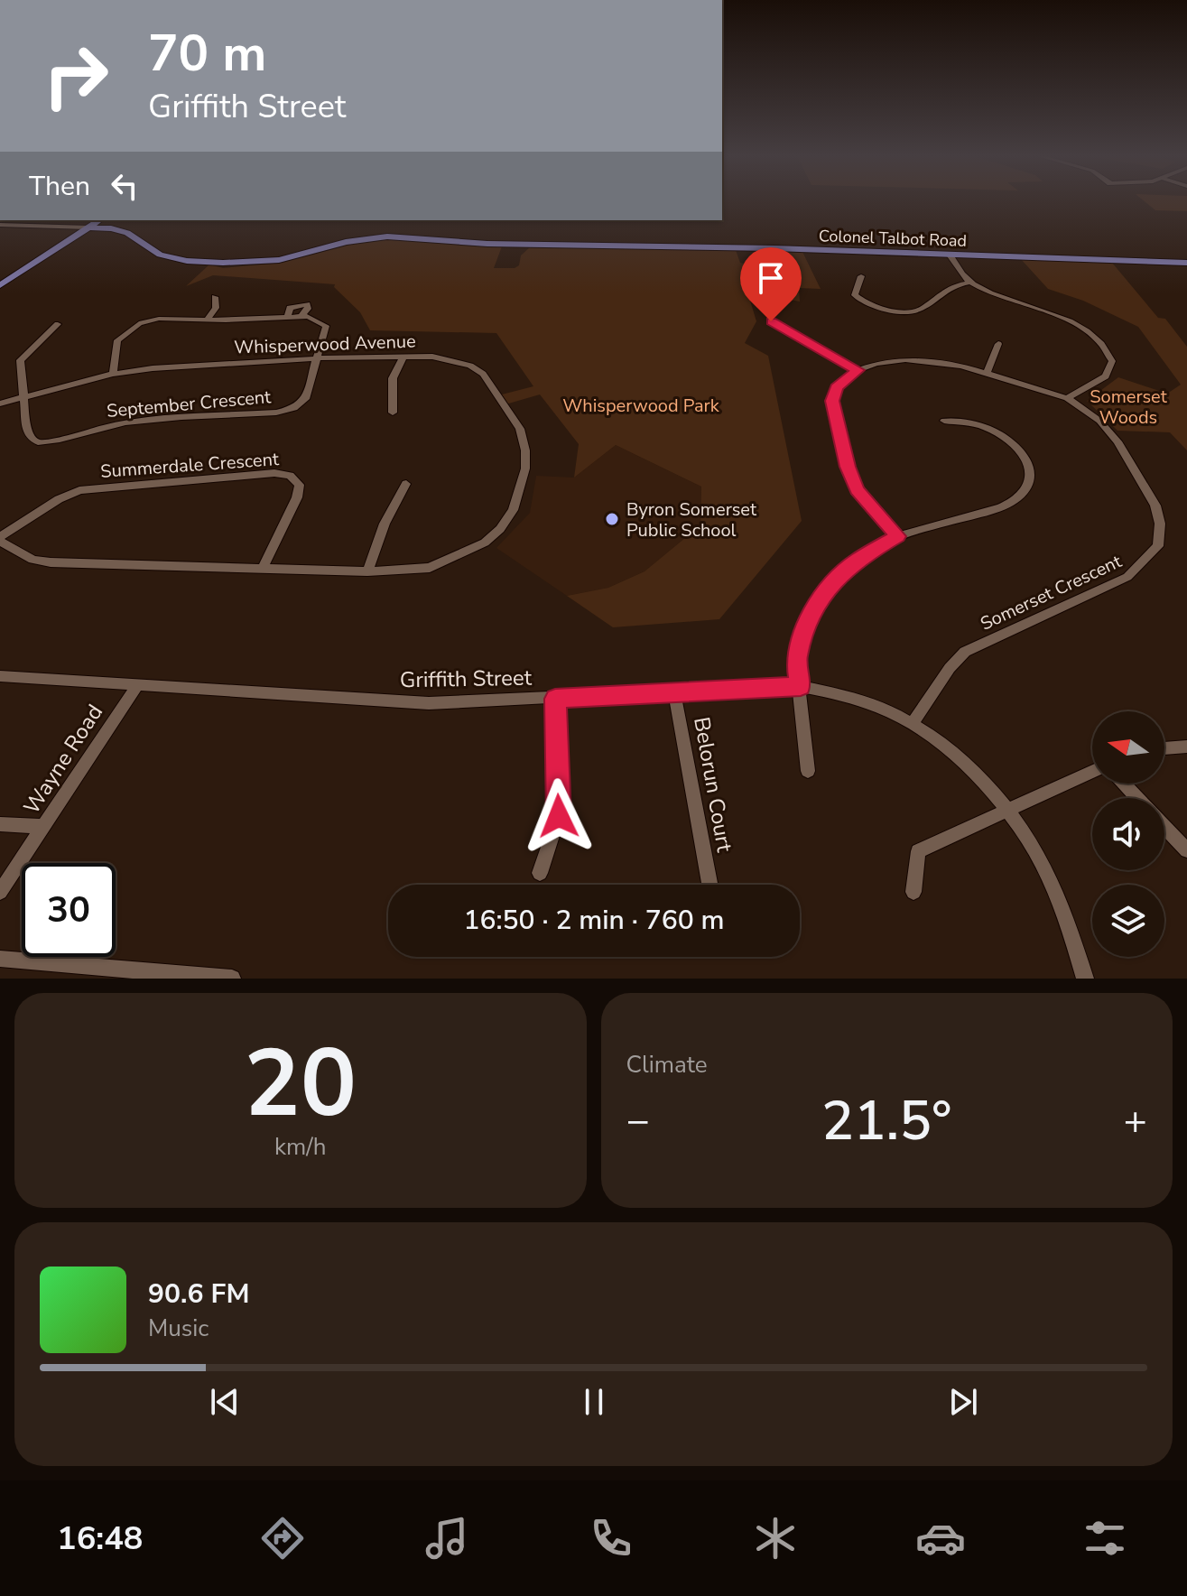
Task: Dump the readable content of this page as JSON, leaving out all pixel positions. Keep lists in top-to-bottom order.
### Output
{
  "streets": {
    "main road": ["Colonel Talbot Road"],
    "street": [
      "Whisperwood Avenue",
      "September Crescent",
      "Summerdale Crescent",
      "Somerset Crescent",
      "Griffith Street",
      "Wayne Road",
      "Belorun Court"
    ]
  },
  "crossings": [
    ["Whisperwood Avenue", "September Crescent"],
    ["Whisperwood Avenue", "Summerdale Crescent"],
    ["Somerset Crescent", "Griffith Street"],
    ["Griffith Street", "Wayne Road"],
    ["Griffith Street", "Belorun Court"]
  ],
  "parks": ["Somerset Woods", "Whisperwood Park"],
  "places": ["Byron Somerset Public School"],
  "north": "left",
  "page": {
    "turn": ["70 m", "Griffith Street"],
    "then": "Then",
    "limit": "30",
    "trip": "16:50 · 2 min · 760 m",
    "tile": [
      ["20", "km/h"],
      "Climate"
    ],
    "heat": ["−", "21.5°", "+"],
    "song": ["90.6 FM", "Music"],
    "tabs": "16:48"
  }
}
